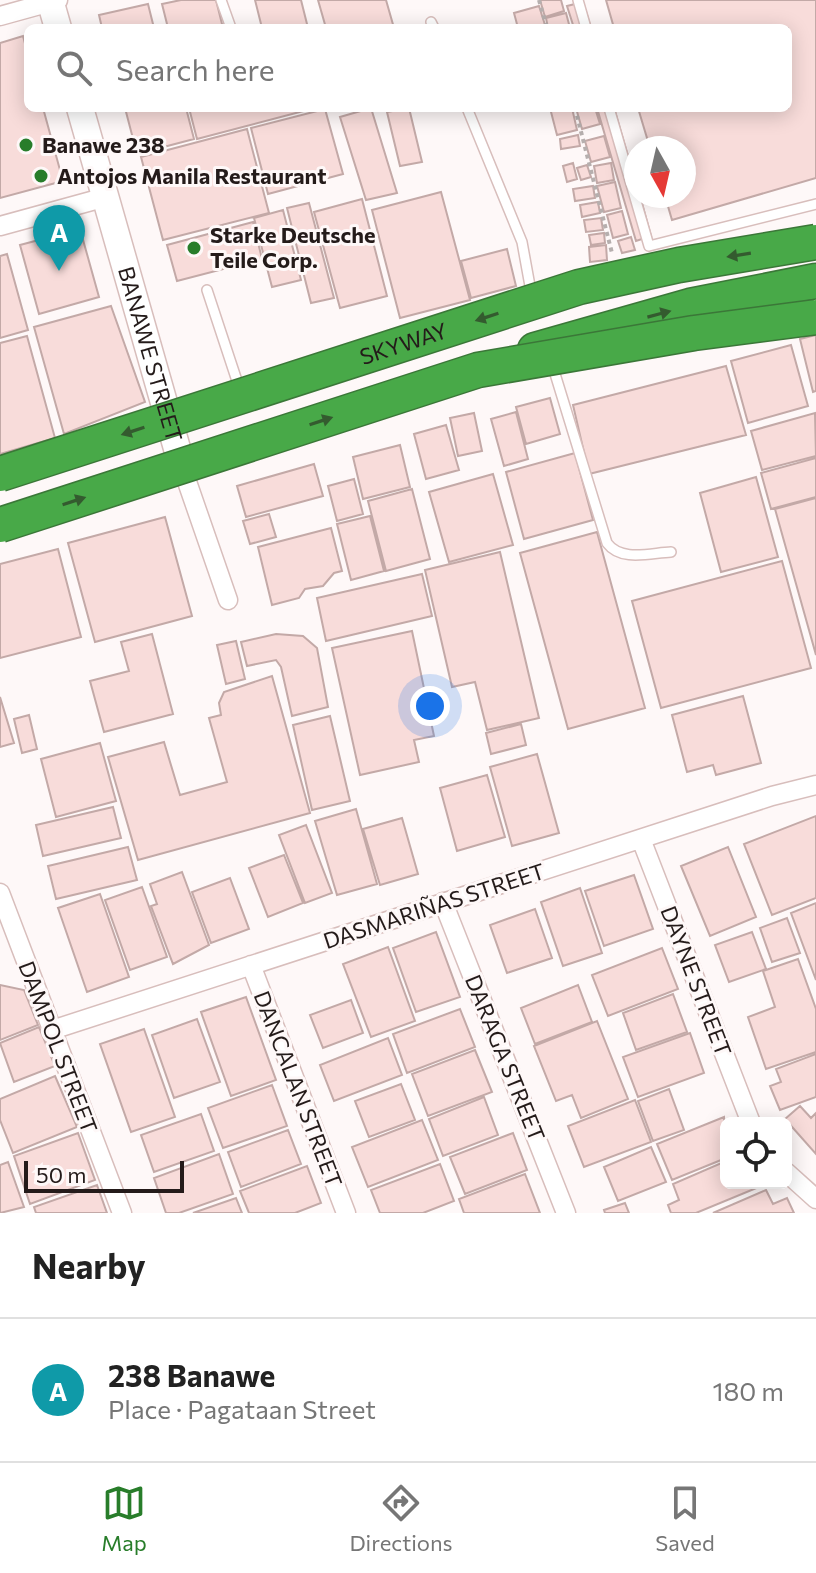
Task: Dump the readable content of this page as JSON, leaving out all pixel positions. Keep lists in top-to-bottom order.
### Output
{
  "streets": {
    "highway": ["SKYWAY"],
    "main road": ["BANAWE STREET"],
    "street": [
      "DASMARIÑAS STREET",
      "DAYNE STREET",
      "DAMPOL STREET",
      "DARAGA STREET",
      "DANCALAN STREET"
    ]
  },
  "crossings": [
    ["DASMARIÑAS STREET", "DAYNE STREET"],
    ["DASMARIÑAS STREET", "DAMPOL STREET"],
    ["DASMARIÑAS STREET", "DARAGA STREET"],
    ["DASMARIÑAS STREET", "DANCALAN STREET"]
  ],
  "places": ["Banawe 238", "Antojos Manila Restaurant", "Starke Deutsche Teile Corp."],
  "scale_bar": "50 m",
  "north": "bottom",
  "page": {
    "search": "Search here",
    "pins": "A",
    "scale": "50 m",
    "heading": "Nearby",
    "list": [
      {
        "mark": "A",
        "name": "238 Banawe",
        "note": "Place · Pagataan Street",
        "value": "180 m"
      }
    ],
    "nav": ["Map", "Directions", "Saved"]
  }
}
